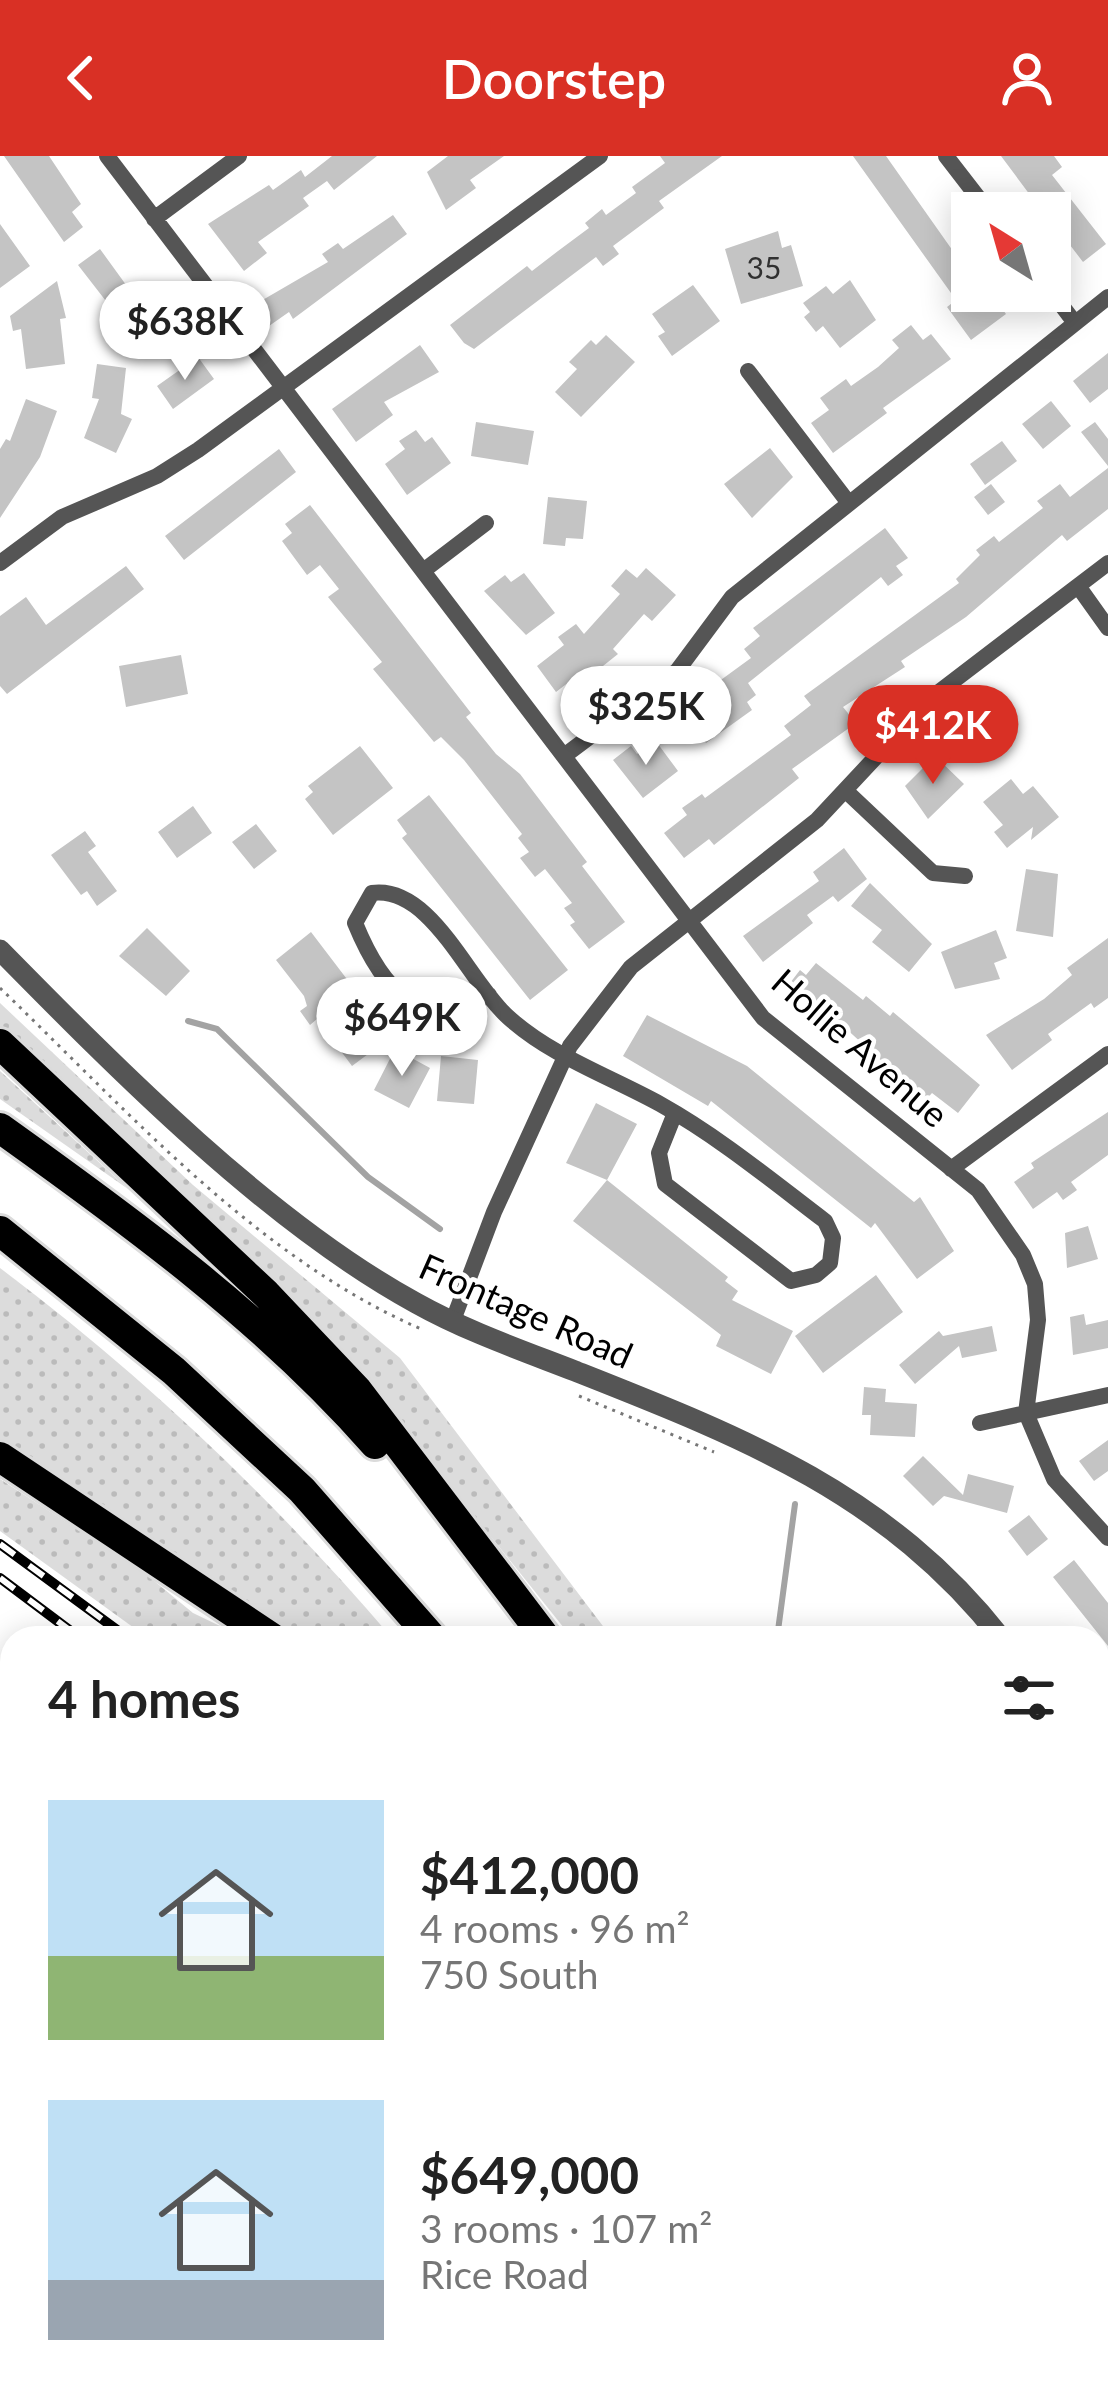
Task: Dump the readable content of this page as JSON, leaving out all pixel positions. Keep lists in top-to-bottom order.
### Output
{
  "streets": {
    "street": ["Hollie Avenue", "Frontage Road"]
  },
  "house_numbers": ["35"],
  "north": "top left",
  "page": {
    "header": "Doorstep",
    "price": [
      "$638K",
      "$325K",
      "$412K",
      "$649K"
    ],
    "heading": "4 homes",
    "list": [
      {
        "name": "$412,000",
        "note": "4 rooms · 96 m² · 750 South"
      },
      {
        "name": "$649,000",
        "note": "3 rooms · 107 m² · Rice Road"
      }
    ]
  }
}
